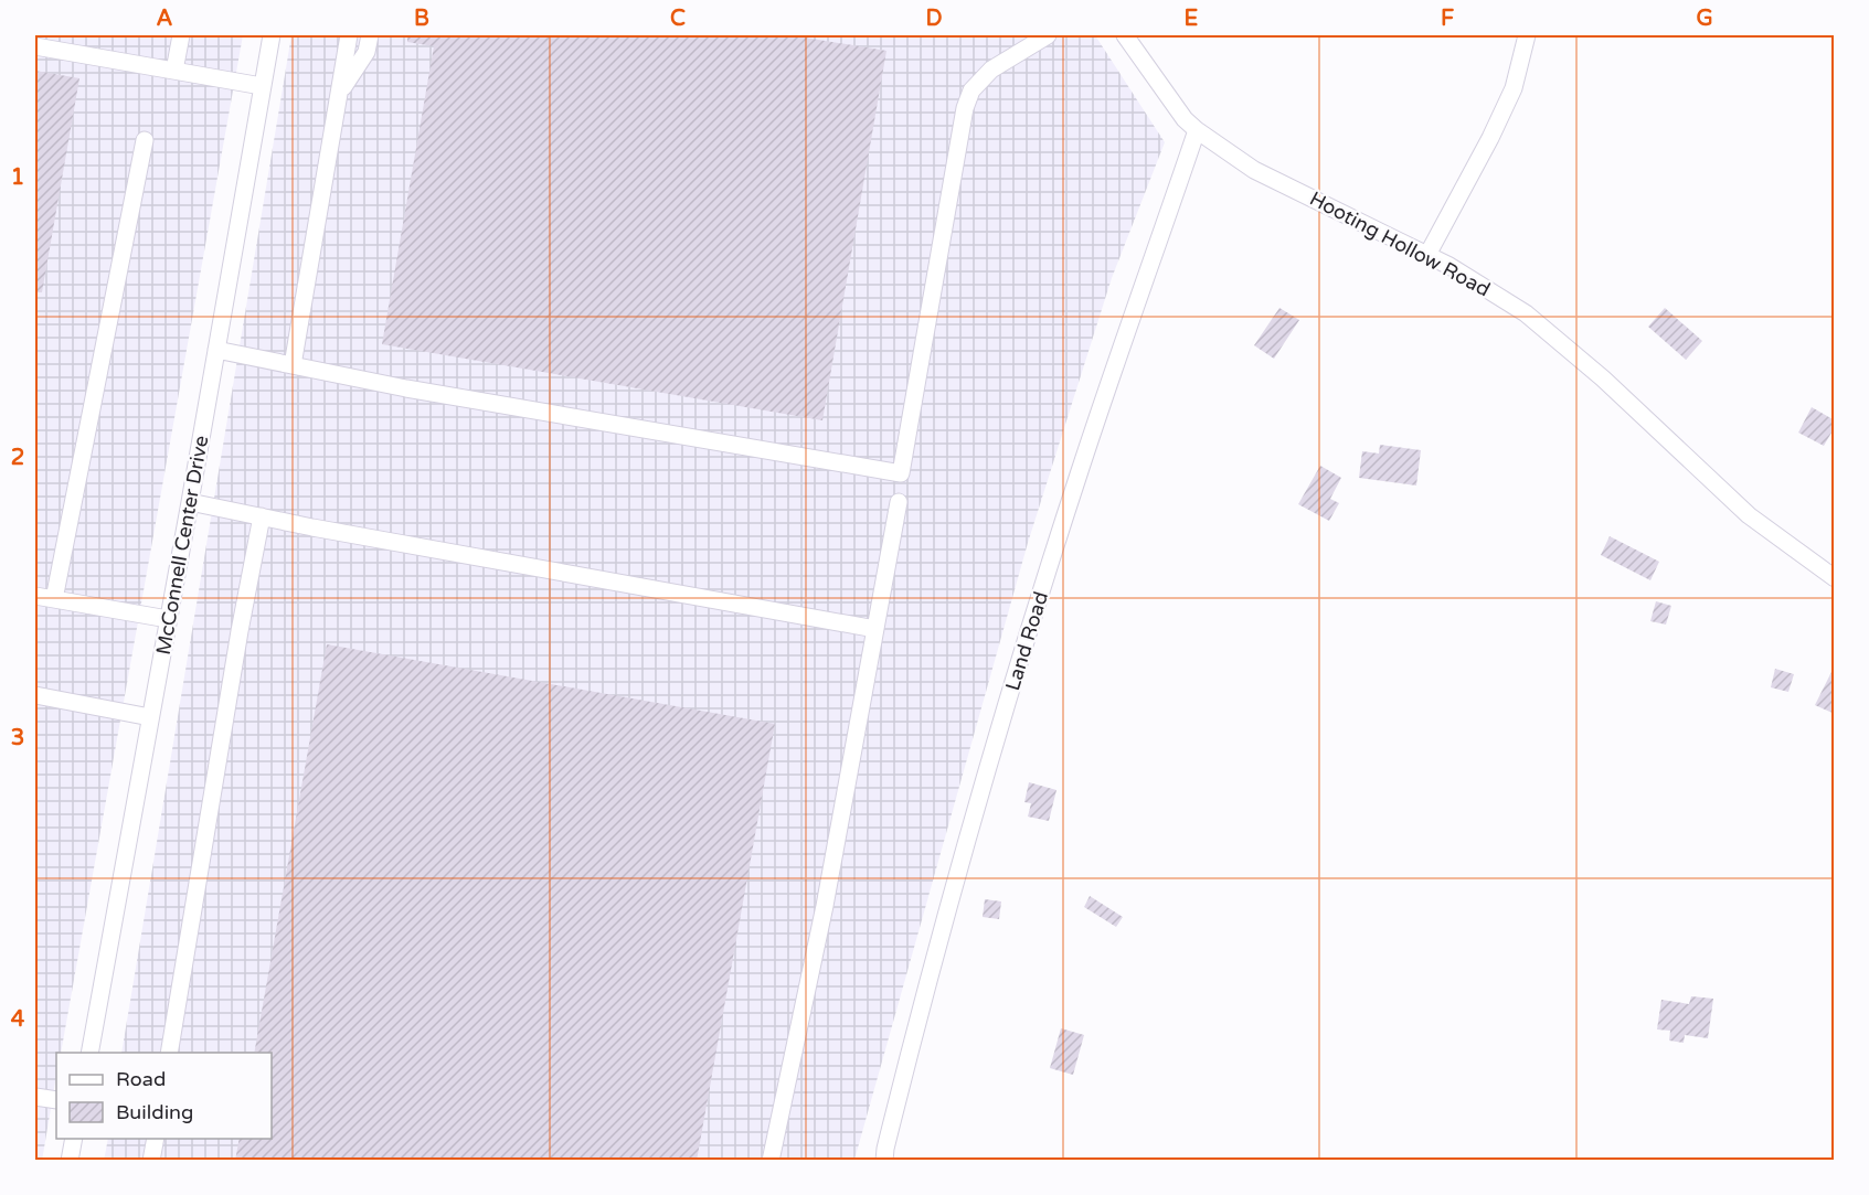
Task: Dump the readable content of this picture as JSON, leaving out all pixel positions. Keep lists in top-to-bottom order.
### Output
{
  "streets": {
    "street": ["Hooting Hollow Road", "McConnell Center Drive", "Land Road"]
  },
  "crossings": [
    ["Hooting Hollow Road", "Land Road"]
  ],
  "legend": ["Road", "Building"],
  "grid": {
    "columns": [
      "A",
      "B",
      "C",
      "D",
      "E",
      "F",
      "G"
    ],
    "rows": [
      "1",
      "2",
      "3",
      "4"
    ]
  }
}
